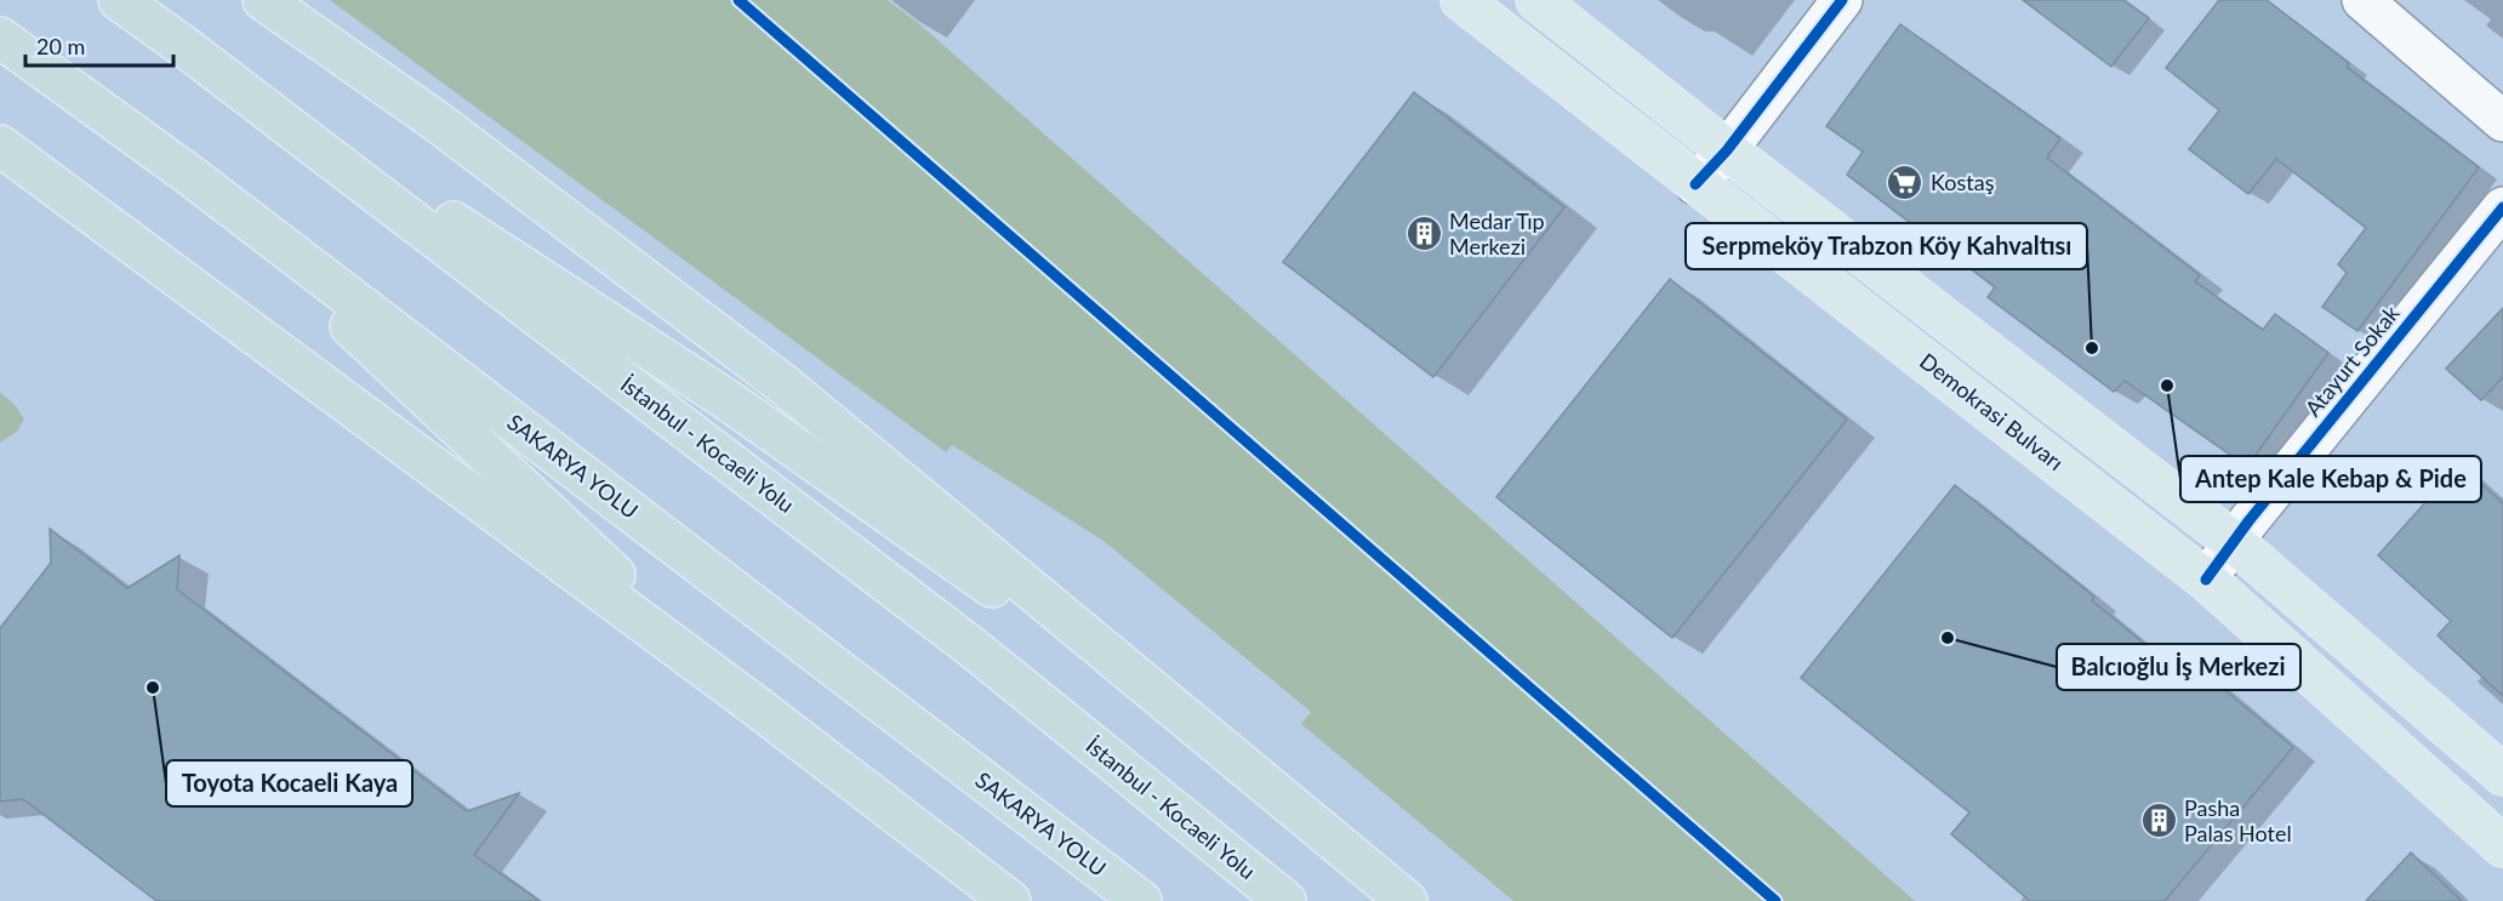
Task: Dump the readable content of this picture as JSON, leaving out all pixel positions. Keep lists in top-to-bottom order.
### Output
{
  "streets": {
    "highway": ["İstanbul - Kocaeli Yolu", "SAKARYA YOLU"],
    "main road": ["Demokrasi Bulvarı"],
    "street": ["Atayurt Sokak"]
  },
  "crossings": [
    ["Atayurt Sokak", "Demokrasi Bulvarı"]
  ],
  "places": {
    "supermarket": ["Kostaş"],
    "building": ["Medar Tıp Merkezi", "Pasha Palas Hotel"],
    "other": [
      "Serpmeköy Trabzon Köy Kahvaltısı",
      "Antep Kale Kebap & Pide",
      "Balcıoğlu İş Merkezi",
      "Toyota Kocaeli Kaya"
    ]
  },
  "scale_bar": "20 m"
}
